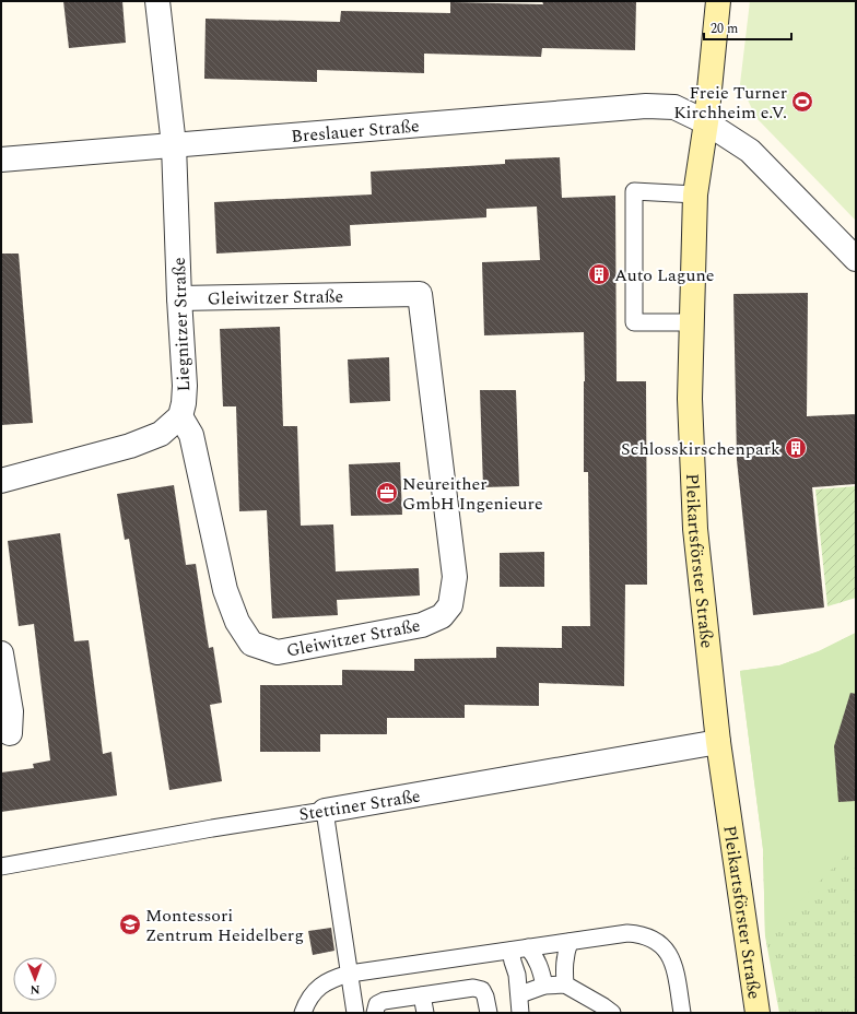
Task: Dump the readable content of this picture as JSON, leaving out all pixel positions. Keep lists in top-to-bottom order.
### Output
{
  "streets": {
    "street": [
      "Breslauer Straße",
      "Gleiwitzer Straße",
      "Liegnitzer Straße",
      "Pleikartsförster Straße",
      "Stettiner Straße"
    ]
  },
  "crossings": [
    ["Breslauer Straße", "Liegnitzer Straße"],
    ["Breslauer Straße", "Pleikartsförster Straße"],
    ["Gleiwitzer Straße", "Liegnitzer Straße"],
    ["Pleikartsförster Straße", "Stettiner Straße"]
  ],
  "places": {
    "sports": ["Freie Turner Kirchheim e.V."],
    "building": ["Auto Lagune", "Schlosskirschenpark"],
    "office": ["Neureither GmbH Ingenieure"],
    "school or university": ["Montessori Zentrum Heidelberg"]
  },
  "scale_bar": "20 m",
  "north": "bottom"
}
